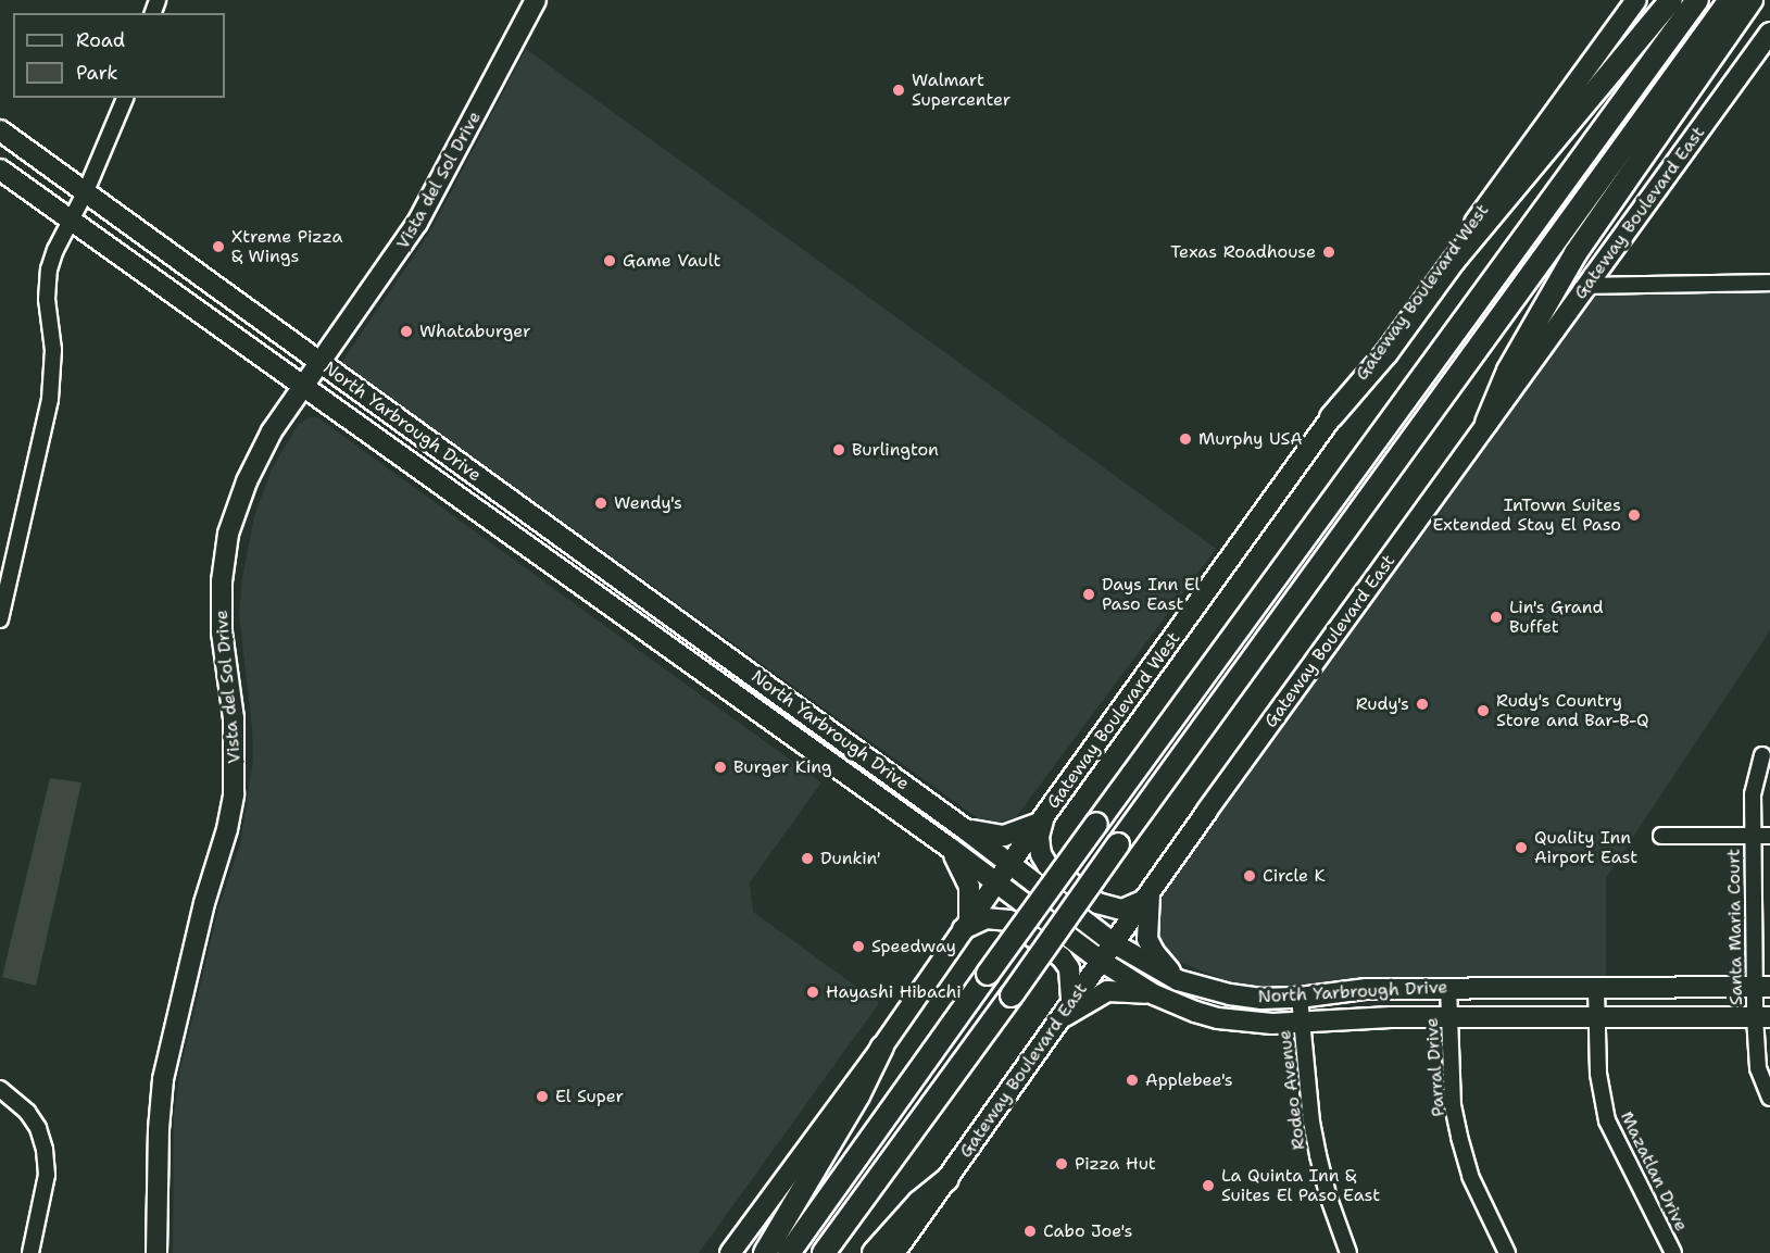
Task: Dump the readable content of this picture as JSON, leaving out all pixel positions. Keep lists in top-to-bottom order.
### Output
{
  "streets": {
    "main road": [
      "Vista del Sol Drive",
      "Gateway Boulevard East",
      "Gateway Boulevard West",
      "North Yarbrough Drive"
    ],
    "street": [
      "Santa Maria Court",
      "Parral Drive",
      "Rodeo Avenue",
      "Mazatlan Drive"
    ]
  },
  "crossings": [
    ["Vista del Sol Drive", "North Yarbrough Drive"],
    ["Gateway Boulevard East", "North Yarbrough Drive"],
    ["Gateway Boulevard West", "North Yarbrough Drive"],
    ["North Yarbrough Drive", "Santa Maria Court"],
    ["North Yarbrough Drive", "Parral Drive"],
    ["North Yarbrough Drive", "Rodeo Avenue"],
    ["North Yarbrough Drive", "Mazatlan Drive"]
  ],
  "places": [
    "Walmart Supercenter",
    "Xtreme Pizza & Wings",
    "Texas Roadhouse",
    "Game Vault",
    "Whataburger",
    "Murphy USA",
    "Burlington",
    "Wendy's",
    "InTown Suites Extended Stay El Paso",
    "Days Inn El Paso East",
    "Lin's Grand Buffet",
    "Rudy's",
    "Rudy's Country Store and Bar-B-Q",
    "Burger King",
    "Quality Inn Airport East",
    "Dunkin'",
    "Circle K",
    "Speedway",
    "Hayashi Hibachi",
    "Applebee's",
    "El Super",
    "Pizza Hut",
    "La Quinta Inn & Suites El Paso East",
    "Cabo Joe's"
  ],
  "legend": ["Road", "Park"]
}
